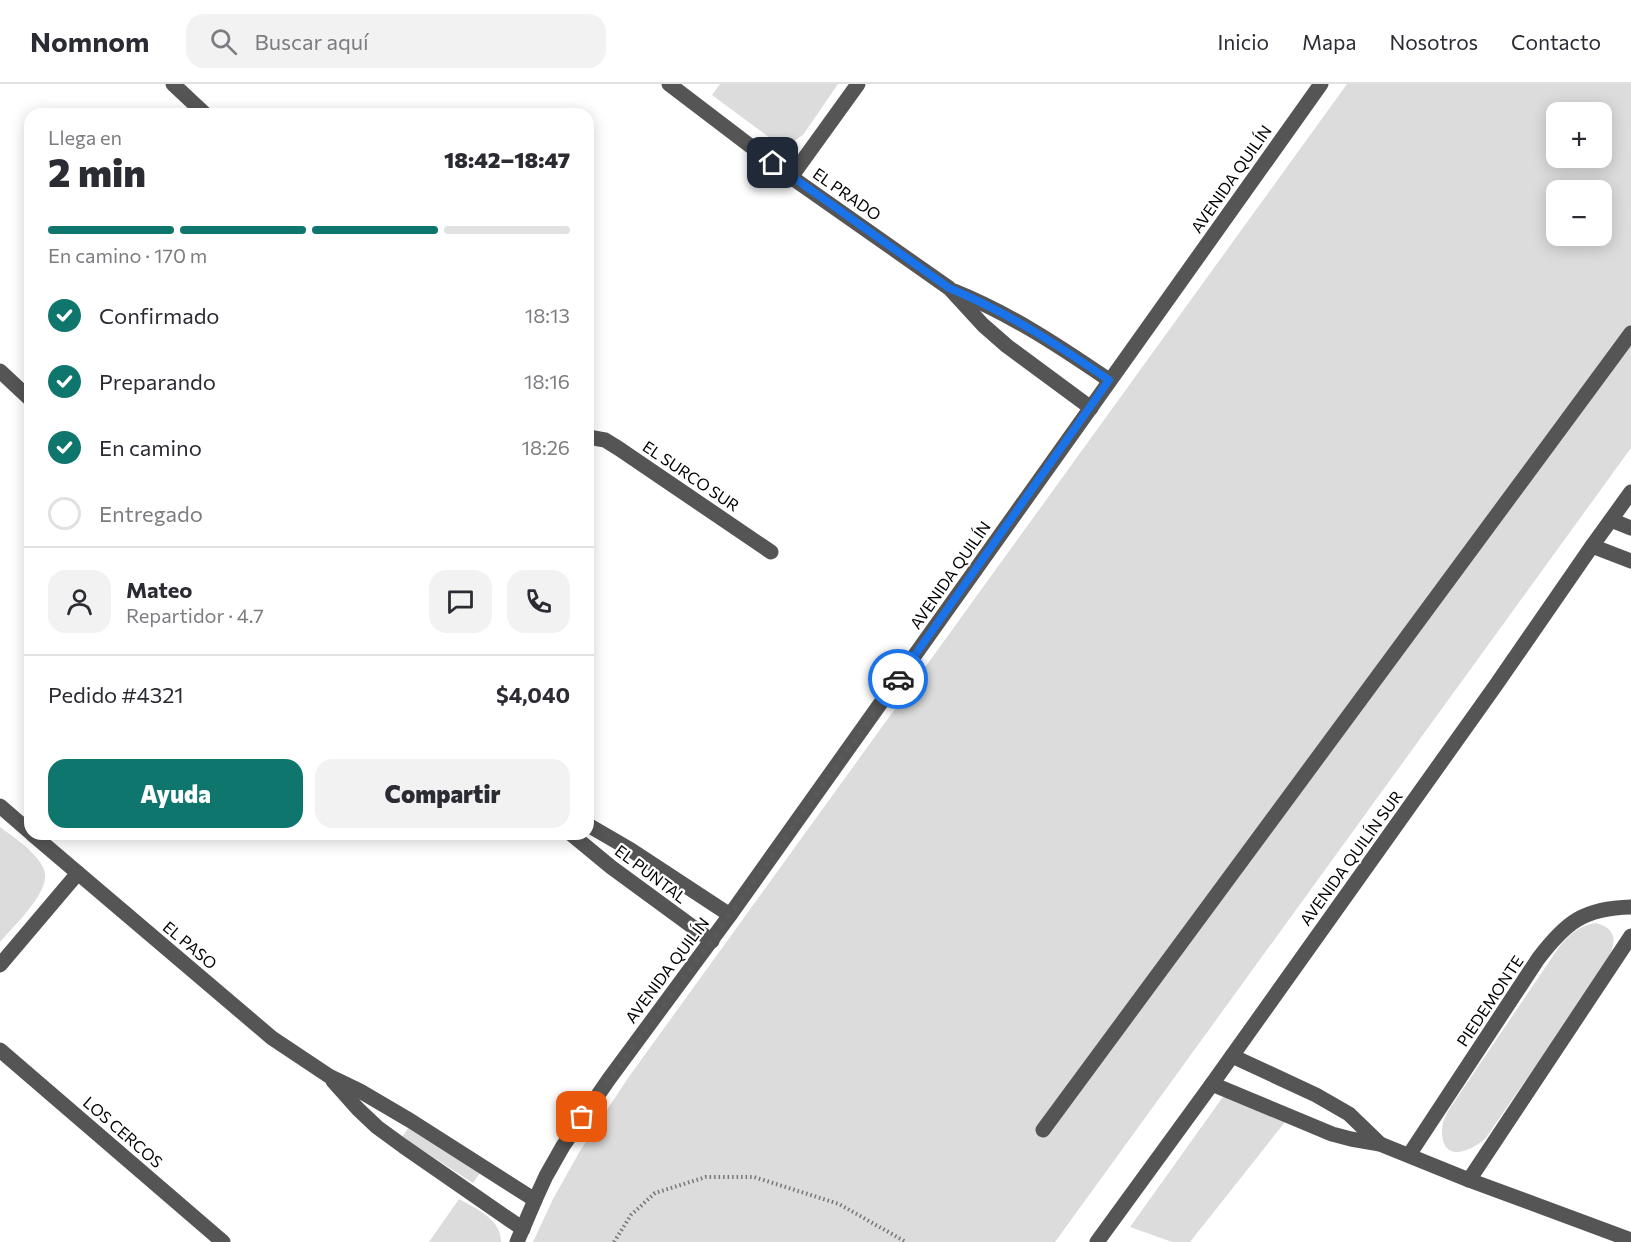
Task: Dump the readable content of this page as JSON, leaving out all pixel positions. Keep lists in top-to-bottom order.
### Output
{
  "streets": {
    "street": [
      "AVENIDA QUILÍN",
      "EL PRADO",
      "EL SURCO SUR",
      "AVENIDA QUILÍN SUR",
      "EL PUNTAL",
      "EL PASO",
      "PIEDEMONTE",
      "LOS CERCOS"
    ]
  },
  "crossings": [
    ["AVENIDA QUILÍN", "EL PRADO"],
    ["AVENIDA QUILÍN", "EL PUNTAL"],
    ["AVENIDA QUILÍN", "EL PASO"]
  ],
  "page": {
    "header": "Nomnom",
    "search": "Buscar aquí",
    "nav": [
      "Inicio",
      "Mapa",
      "Nosotros",
      "Contacto"
    ],
    "map_buttons": ["+", "−"],
    "heading": ["2 min", "Llega en", "18:42–18:47"],
    "panel": [
      "Mateo",
      "Repartidor · 4.7",
      "Pedido #4321",
      "$4,040"
    ],
    "bar": "En camino · 170 m",
    "list": [
      ["Confirmado", "18:13"],
      ["Preparando", "18:16"],
      ["En camino", "18:26"],
      "Entregado"
    ],
    "buttons": ["Ayuda", "Compartir"]
  }
}
